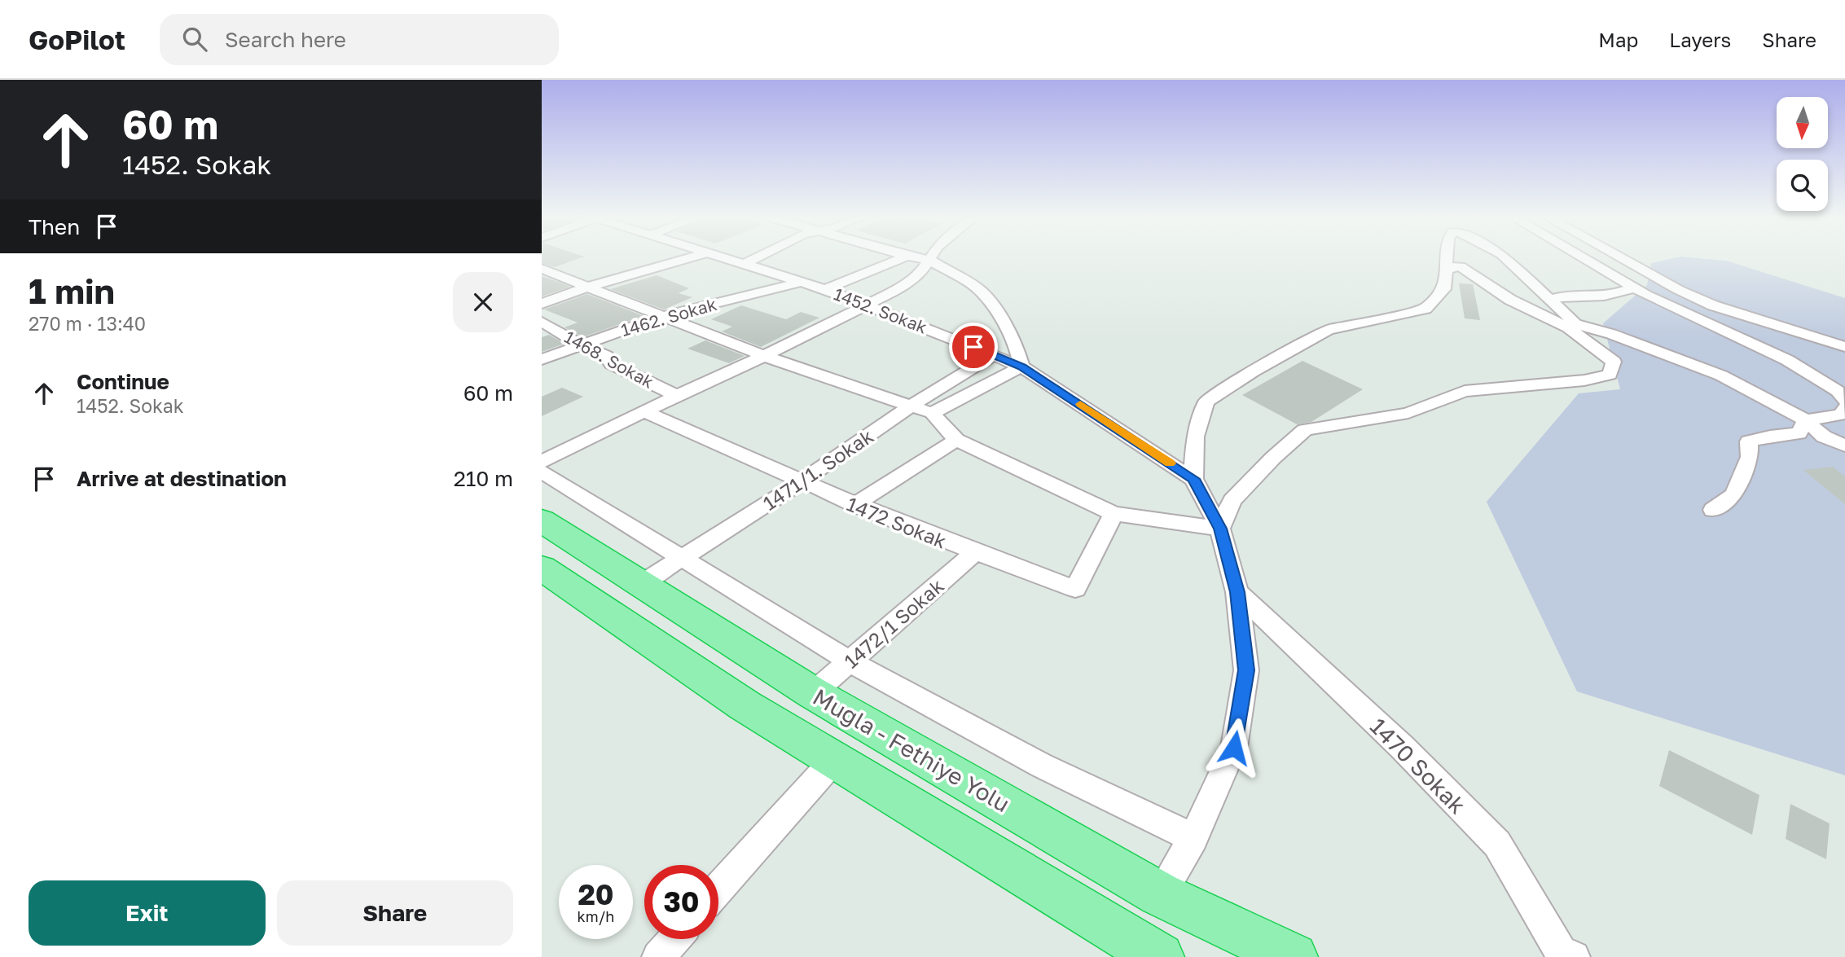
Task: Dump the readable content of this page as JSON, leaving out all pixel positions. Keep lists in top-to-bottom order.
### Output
{
  "streets": {
    "highway": ["Muğla - Fethiye Yolu"],
    "street": [
      "1452. Sokak",
      "1462. Sokak",
      "1468. Sokak",
      "1471/1. Sokak",
      "1472 Sokak",
      "1472/1 Sokak",
      "1470 Sokak"
    ]
  },
  "crossings": [
    ["1452. Sokak", "1462. Sokak"],
    ["1452. Sokak", "1471/1. Sokak"],
    ["1452. Sokak", "Muğla - Fethiye Yolu"],
    ["1452. Sokak", "1470 Sokak"],
    ["1462. Sokak", "1468. Sokak"],
    ["1471/1. Sokak", "1472 Sokak"],
    ["1471/1. Sokak", "Muğla - Fethiye Yolu"],
    ["1472 Sokak", "1472/1 Sokak"],
    ["1472/1 Sokak", "Muğla - Fethiye Yolu"]
  ],
  "north": "bottom",
  "page": {
    "header": "GoPilot",
    "search": "Search here",
    "nav": ["Map", "Layers", "Share"],
    "turn": ["60 m", "1452. Sokak"],
    "then": "Then",
    "heading": ["1 min", "270 m · 13:40"],
    "list": [
      {
        "name": "Continue",
        "note": "1452. Sokak",
        "value": "60 m"
      },
      {
        "name": "Arrive at destination",
        "value": "210 m"
      }
    ],
    "speed": "20 km/h",
    "limit": "30",
    "buttons": ["Exit", "Share"]
  }
}
